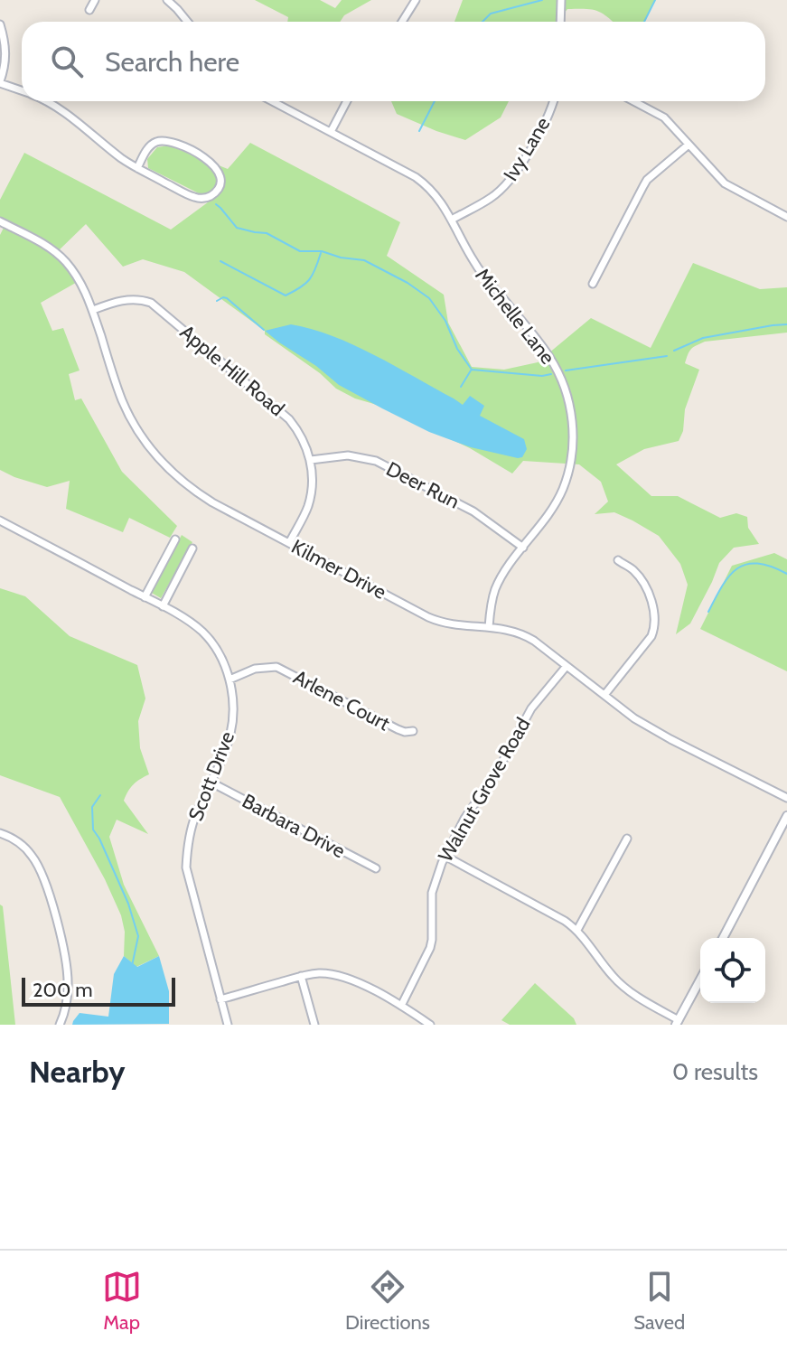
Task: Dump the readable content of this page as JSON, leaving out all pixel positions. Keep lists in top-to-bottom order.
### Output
{
  "streets": {
    "street": [
      "Ivy Lane",
      "Michelle Lane",
      "Apple Hill Road",
      "Deer Run",
      "Kilmer Drive",
      "Arlene Court",
      "Scott Drive",
      "Walnut Grove Road",
      "Barbara Drive"
    ]
  },
  "crossings": [
    ["Ivy Lane", "Michelle Lane"],
    ["Michelle Lane", "Deer Run"],
    ["Michelle Lane", "Kilmer Drive"],
    ["Apple Hill Road", "Deer Run"],
    ["Apple Hill Road", "Kilmer Drive"],
    ["Kilmer Drive", "Walnut Grove Road"],
    ["Arlene Court", "Scott Drive"],
    ["Scott Drive", "Barbara Drive"]
  ],
  "scale_bar": "200 m",
  "page": {
    "search": "Search here",
    "scale": "200 m",
    "heading": ["Nearby", "0 results"],
    "nav": ["Map", "Directions", "Saved"]
  }
}
